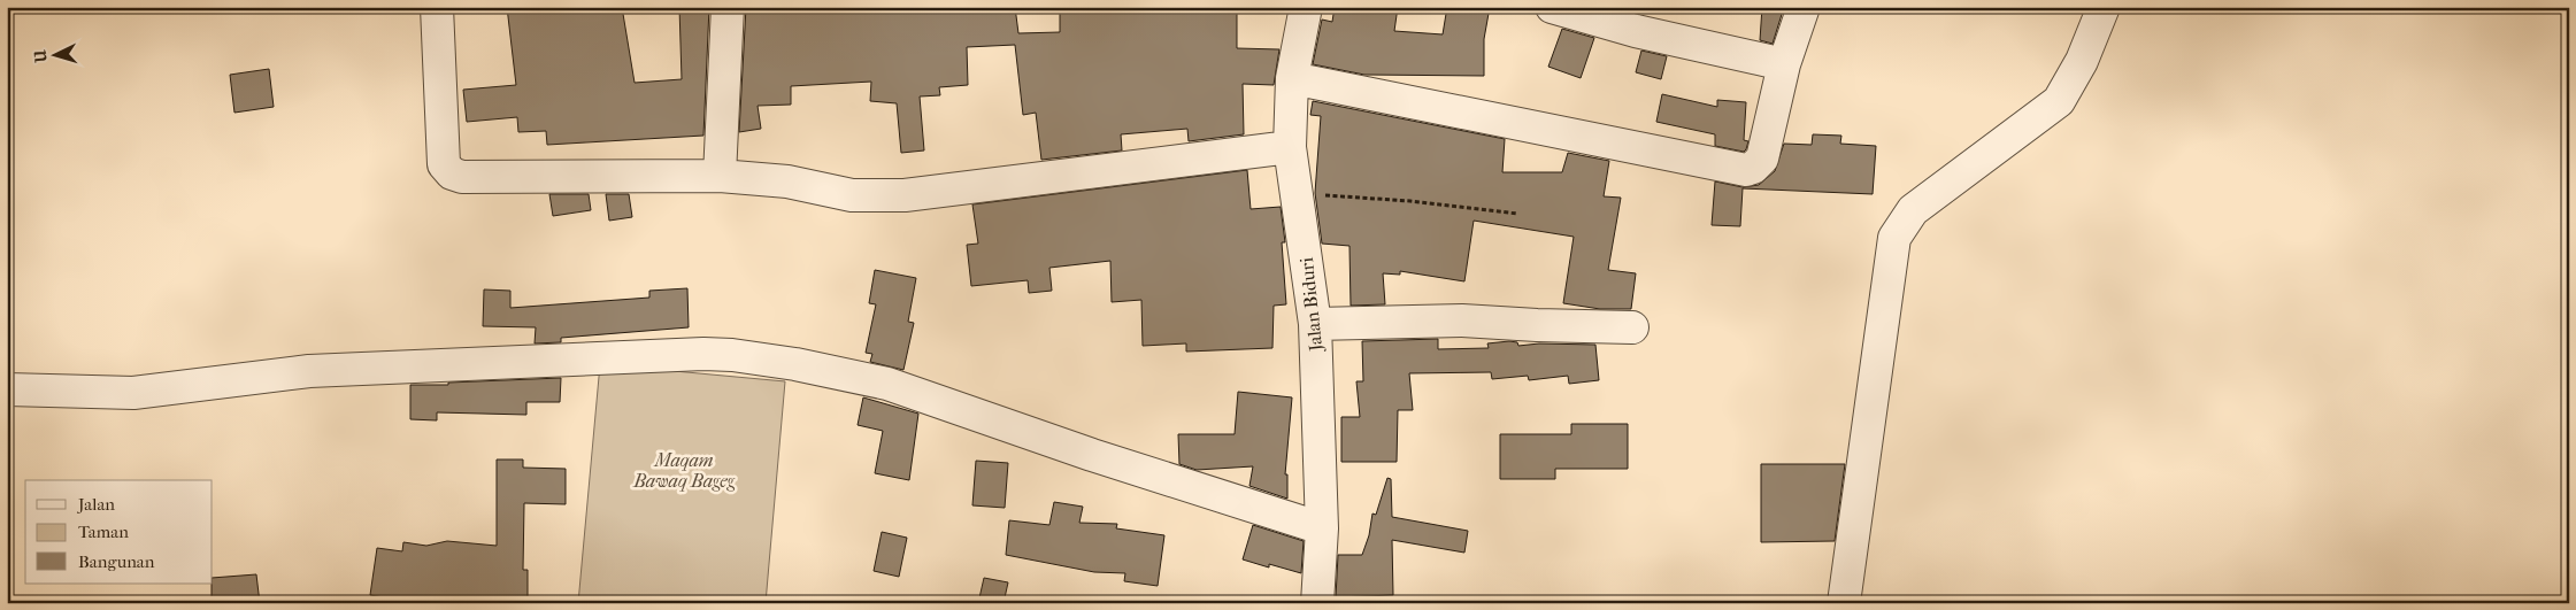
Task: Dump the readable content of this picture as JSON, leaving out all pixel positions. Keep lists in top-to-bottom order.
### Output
{
  "streets": {
    "street": ["Jalan Biduri"]
  },
  "parks": ["Maqam Bawaq Bageg"],
  "legend": ["Jalan", "Taman", "Bangunan"],
  "north": "left"
}
